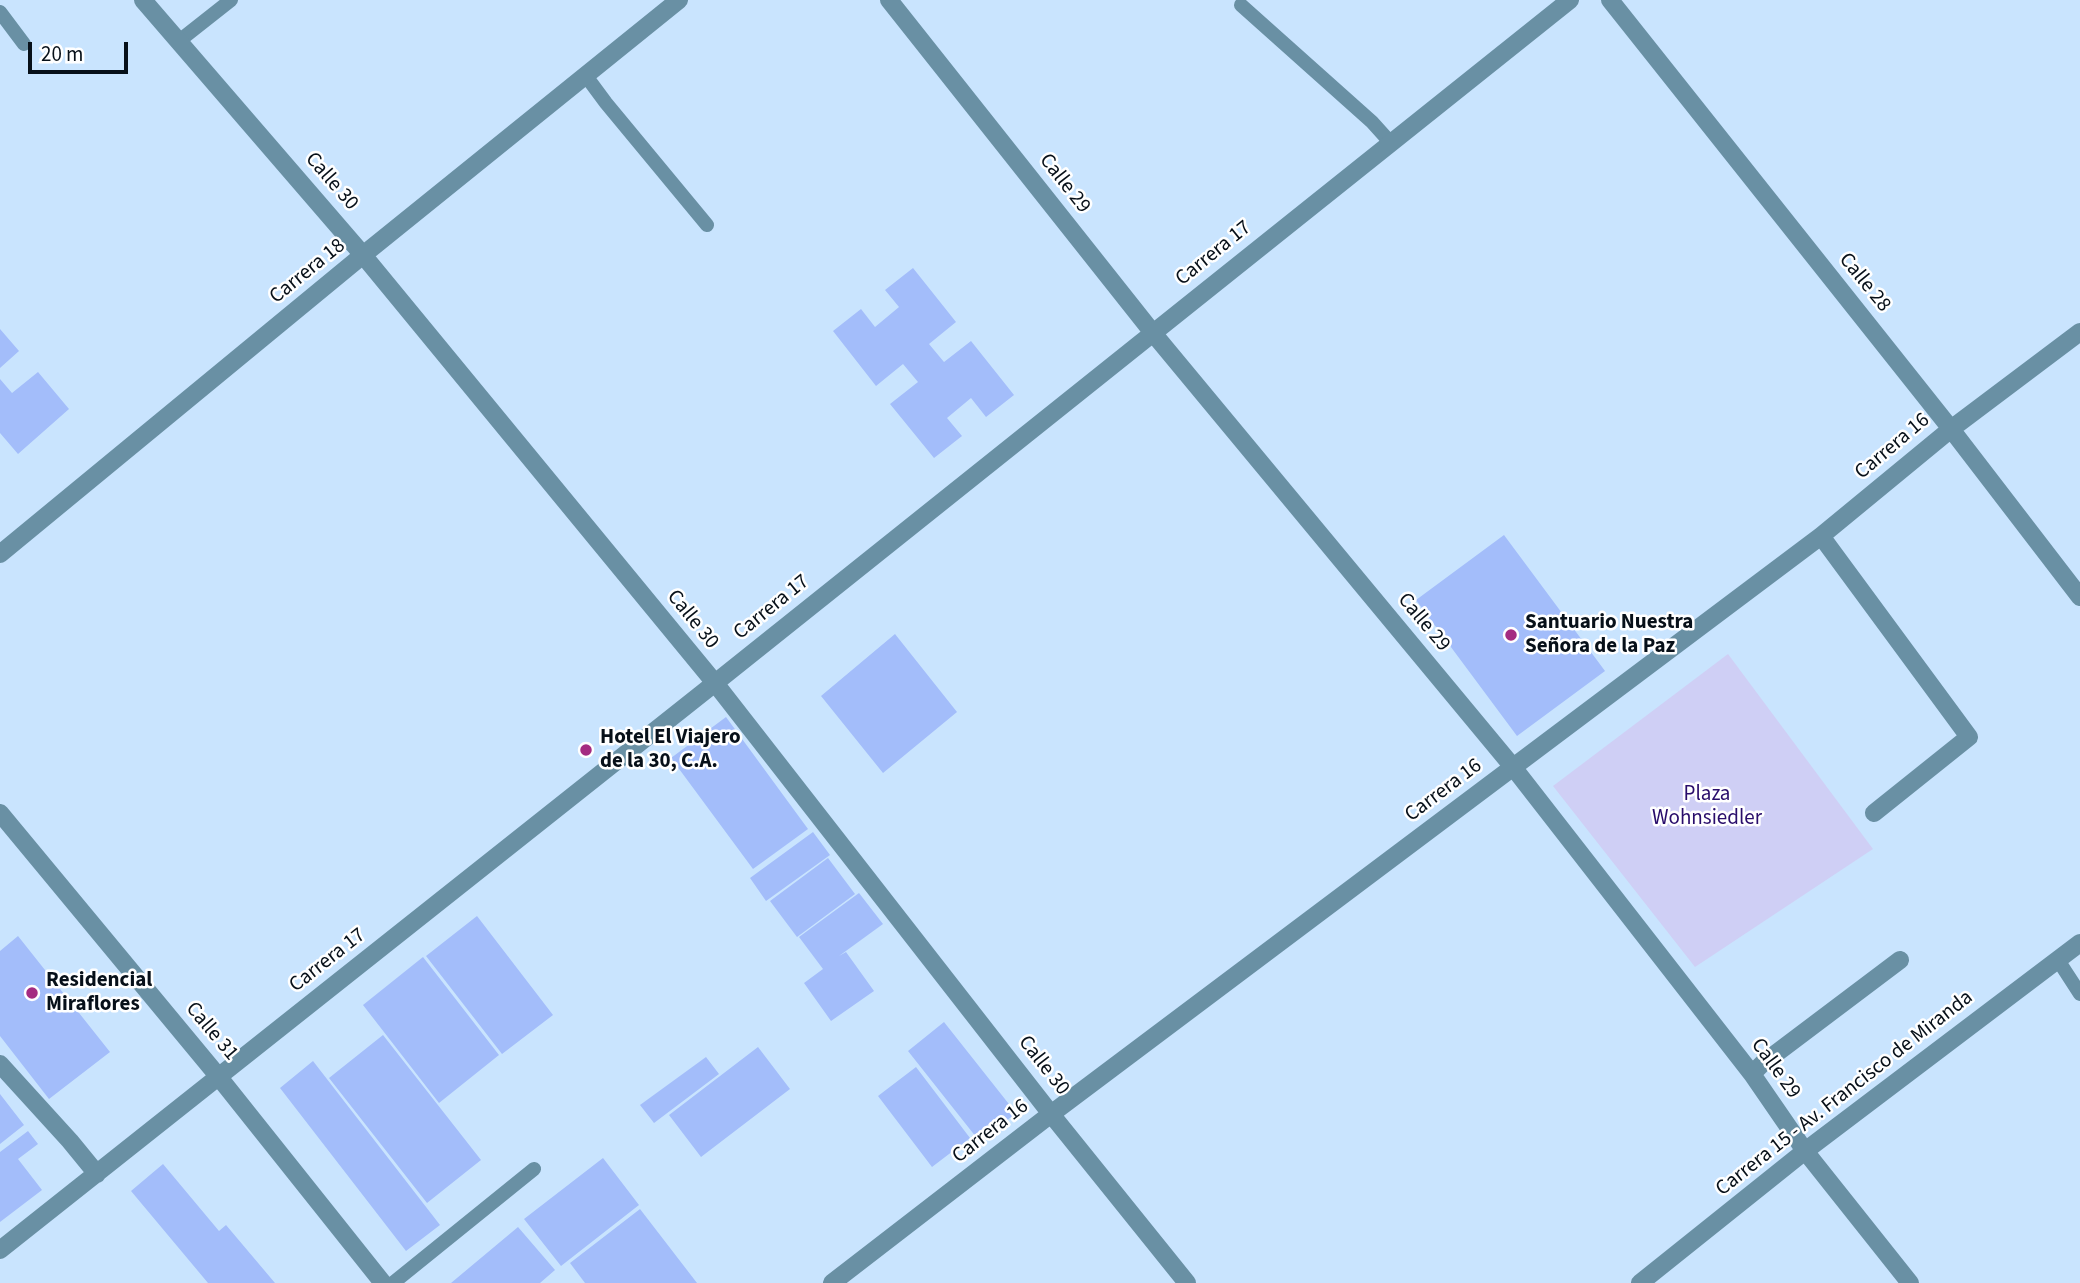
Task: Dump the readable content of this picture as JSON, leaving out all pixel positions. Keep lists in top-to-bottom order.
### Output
{
  "streets": {
    "street": [
      "Calle 30",
      "Calle 29",
      "Carrera 17",
      "Carrera 18",
      "Calle 28",
      "Carrera 16",
      "Calle 31",
      "Carrera 15 - Av. Francisco de Miranda"
    ]
  },
  "crossings": [
    ["Calle 30", "Carrera 17"],
    ["Calle 30", "Carrera 18"],
    ["Calle 30", "Carrera 16"],
    ["Calle 29", "Carrera 17"],
    ["Calle 29", "Carrera 16"],
    ["Calle 29", "Carrera 15 - Av. Francisco de Miranda"],
    ["Carrera 17", "Calle 31"],
    ["Calle 28", "Carrera 16"]
  ],
  "parks": ["Plaza Wohnsiedler"],
  "places": ["Santuario Nuestra Señora de la Paz", "Hotel El Viajero de la 30, C.A.", "Residencial Miraflores"],
  "scale_bar": "20 m"
}
